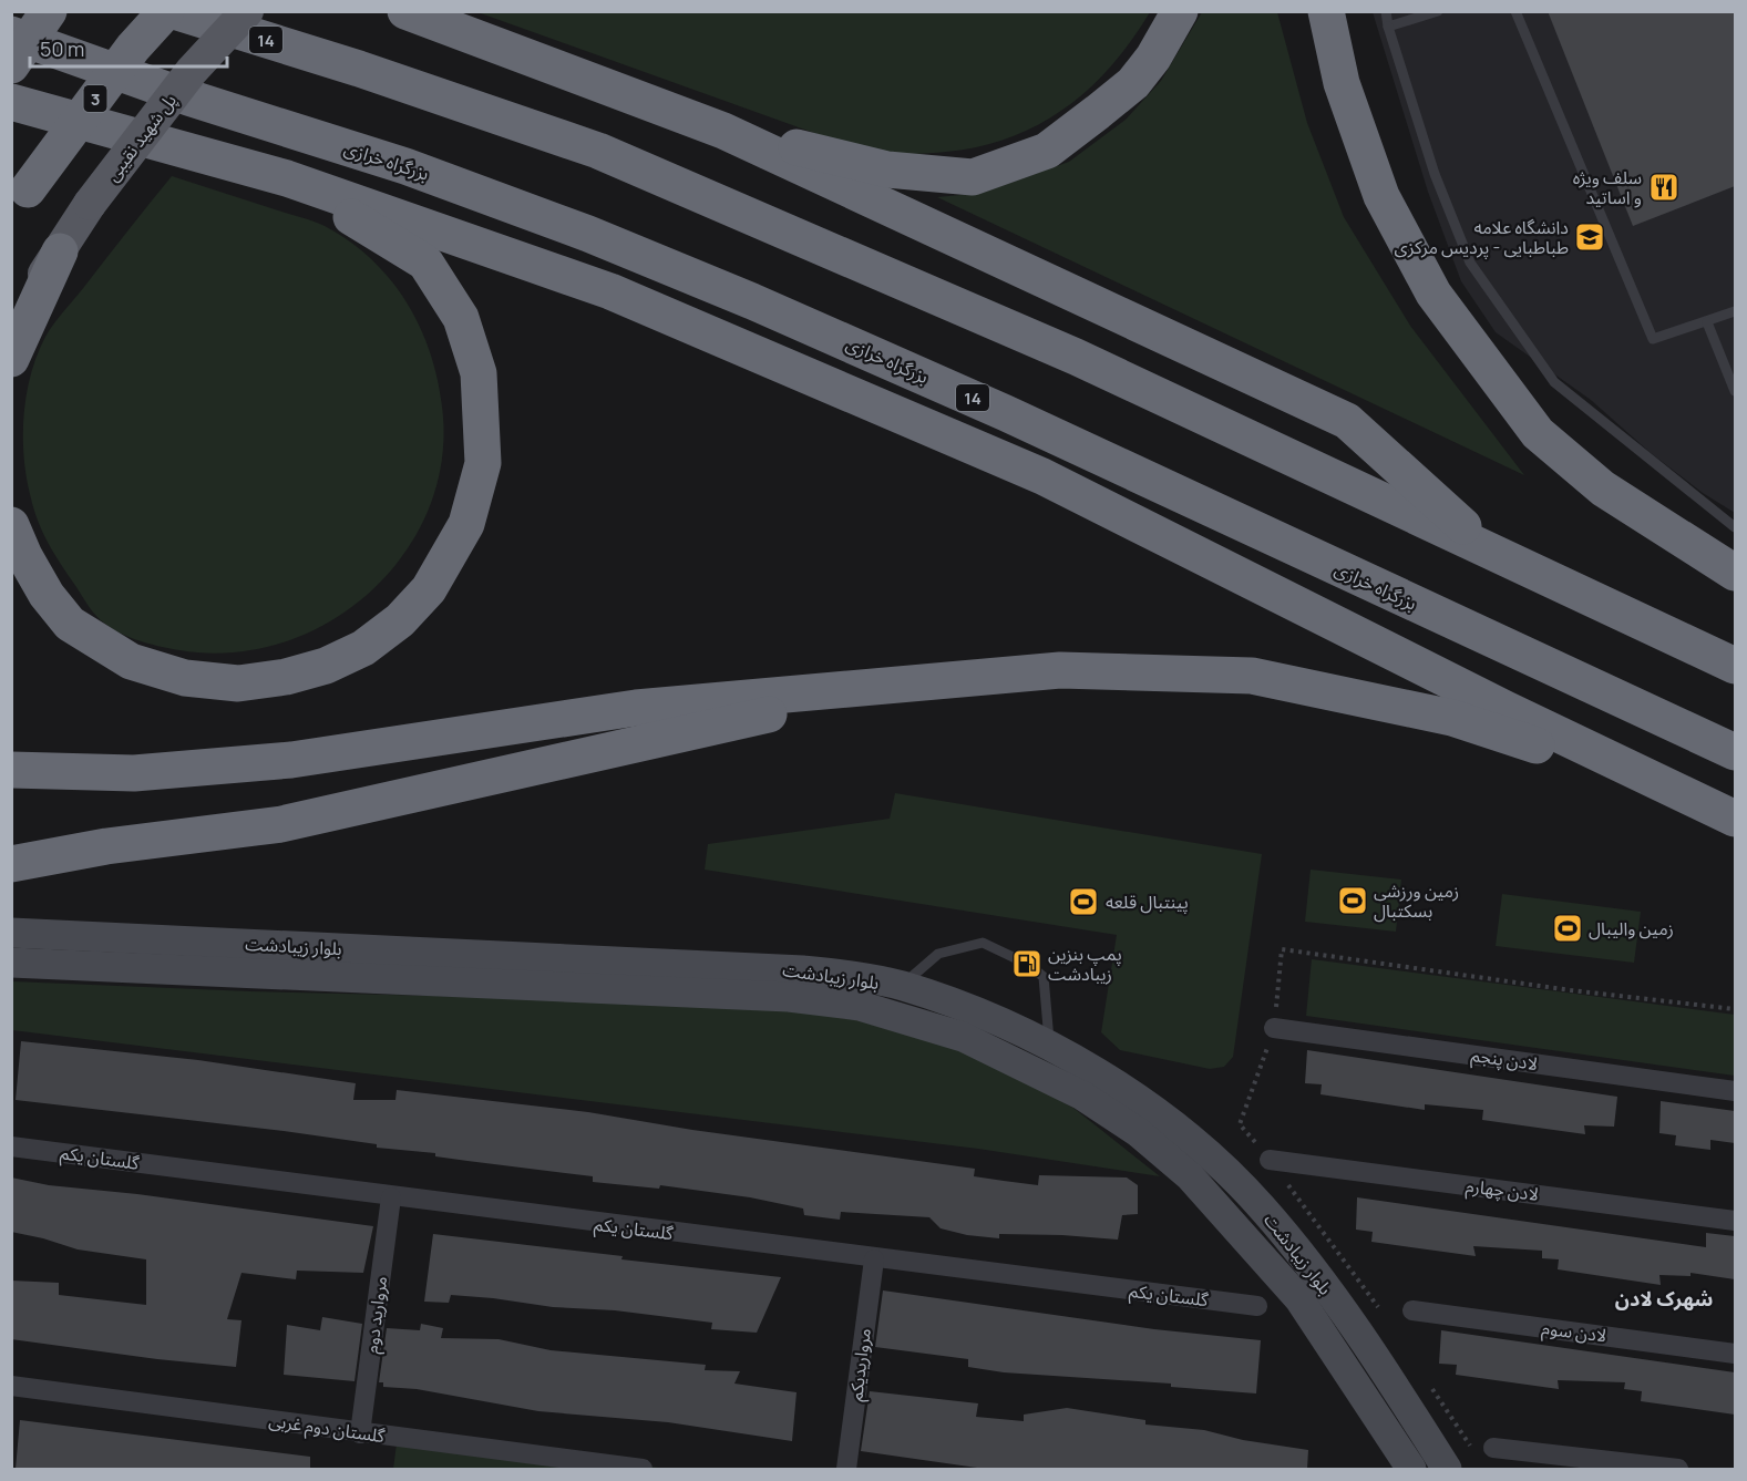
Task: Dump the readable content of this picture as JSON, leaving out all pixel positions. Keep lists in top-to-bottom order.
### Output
{
  "streets": {
    "highway": ["14", "3", "بزرگراه خرازی"],
    "main road": ["پل شهید نقیبی"],
    "street": [
      "بلوار زیبادشت",
      "لادن پنجم",
      "گلستان یکم",
      "لادن چهارم",
      "مروارید دوم",
      "لادن سوم",
      "مرواریدیکم",
      "گلستان دوم غربی"
    ]
  },
  "crossings": [
    ["گلستان یکم", "مروارید دوم"],
    ["گلستان یکم", "مرواریدیکم"],
    ["مروارید دوم", "گلستان دوم غربی"]
  ],
  "districts": ["شهرک لادن"],
  "places": {
    "restaurant": ["سلف ویژه و اساتید"],
    "school or university": ["دانشگاه علامه طباطبایی - پردیس مرکزی"],
    "sports": ["زمین ورزشی بسکتبال", "پینتبال قلعه", "زمین والیبال"],
    "fuel station": ["پمپ بنزین زیبادشت"]
  },
  "scale_bar": "50 m"
}
